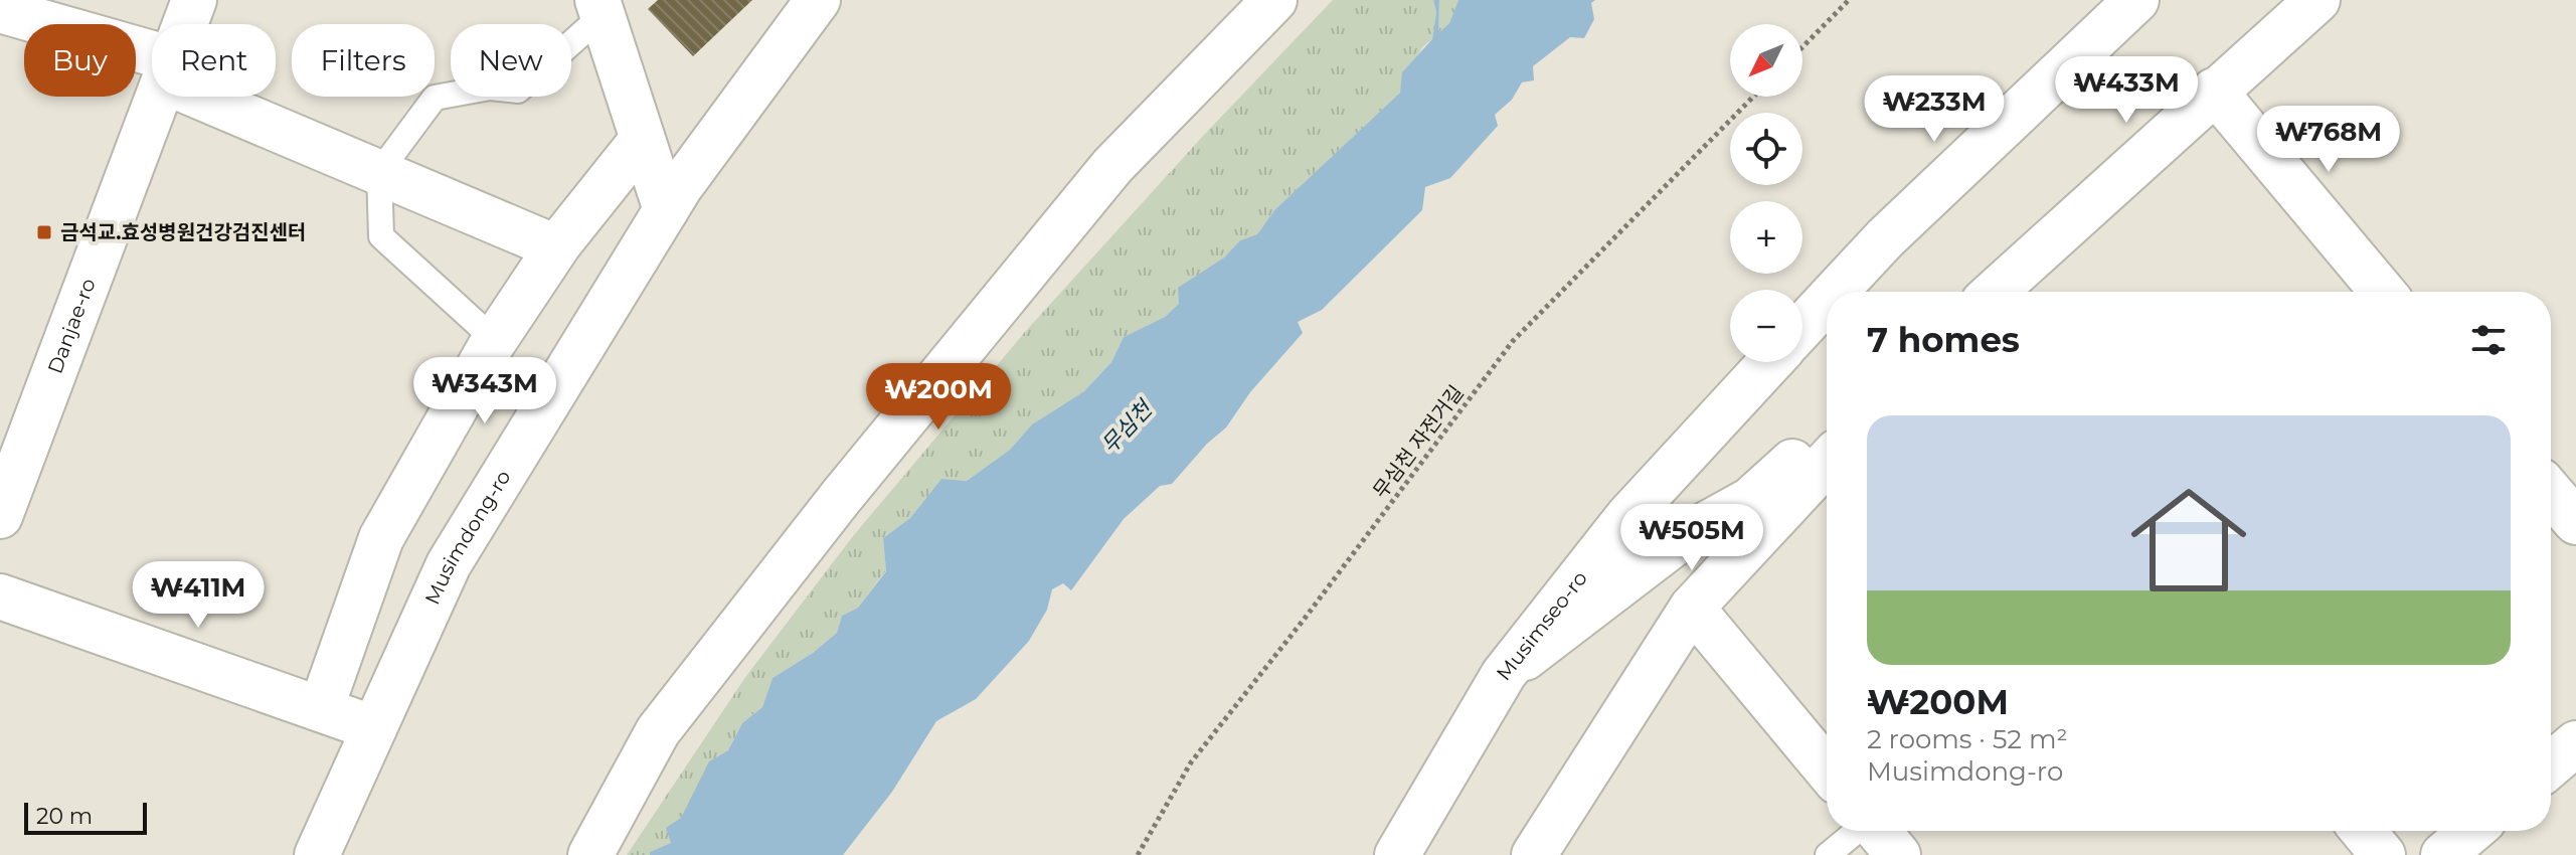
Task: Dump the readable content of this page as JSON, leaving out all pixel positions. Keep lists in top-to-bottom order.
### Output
{
  "streets": {
    "street": ["Danjae-ro", "Musimdong-ro", "Musimseo-ro"],
    "path": ["무심천 자전거길"]
  },
  "water": ["무심천"],
  "places": {
    "transit": ["금석교.효성병원건강검진센터"]
  },
  "scale_bar": "20 m",
  "north": "bottom left",
  "page": {
    "map_buttons": ["+", "−"],
    "chip": [
      "Buy",
      "Rent",
      "Filters",
      "New"
    ],
    "price": [
      "₩433M",
      "₩233M",
      "₩768M",
      "₩343M",
      "₩200M",
      "₩505M",
      "₩411M"
    ],
    "heading": "7 homes",
    "list": [
      {
        "name": "₩200M",
        "note": "2 rooms · 52 m² · Musimdong-ro"
      }
    ],
    "scale": "20 m"
  }
}
